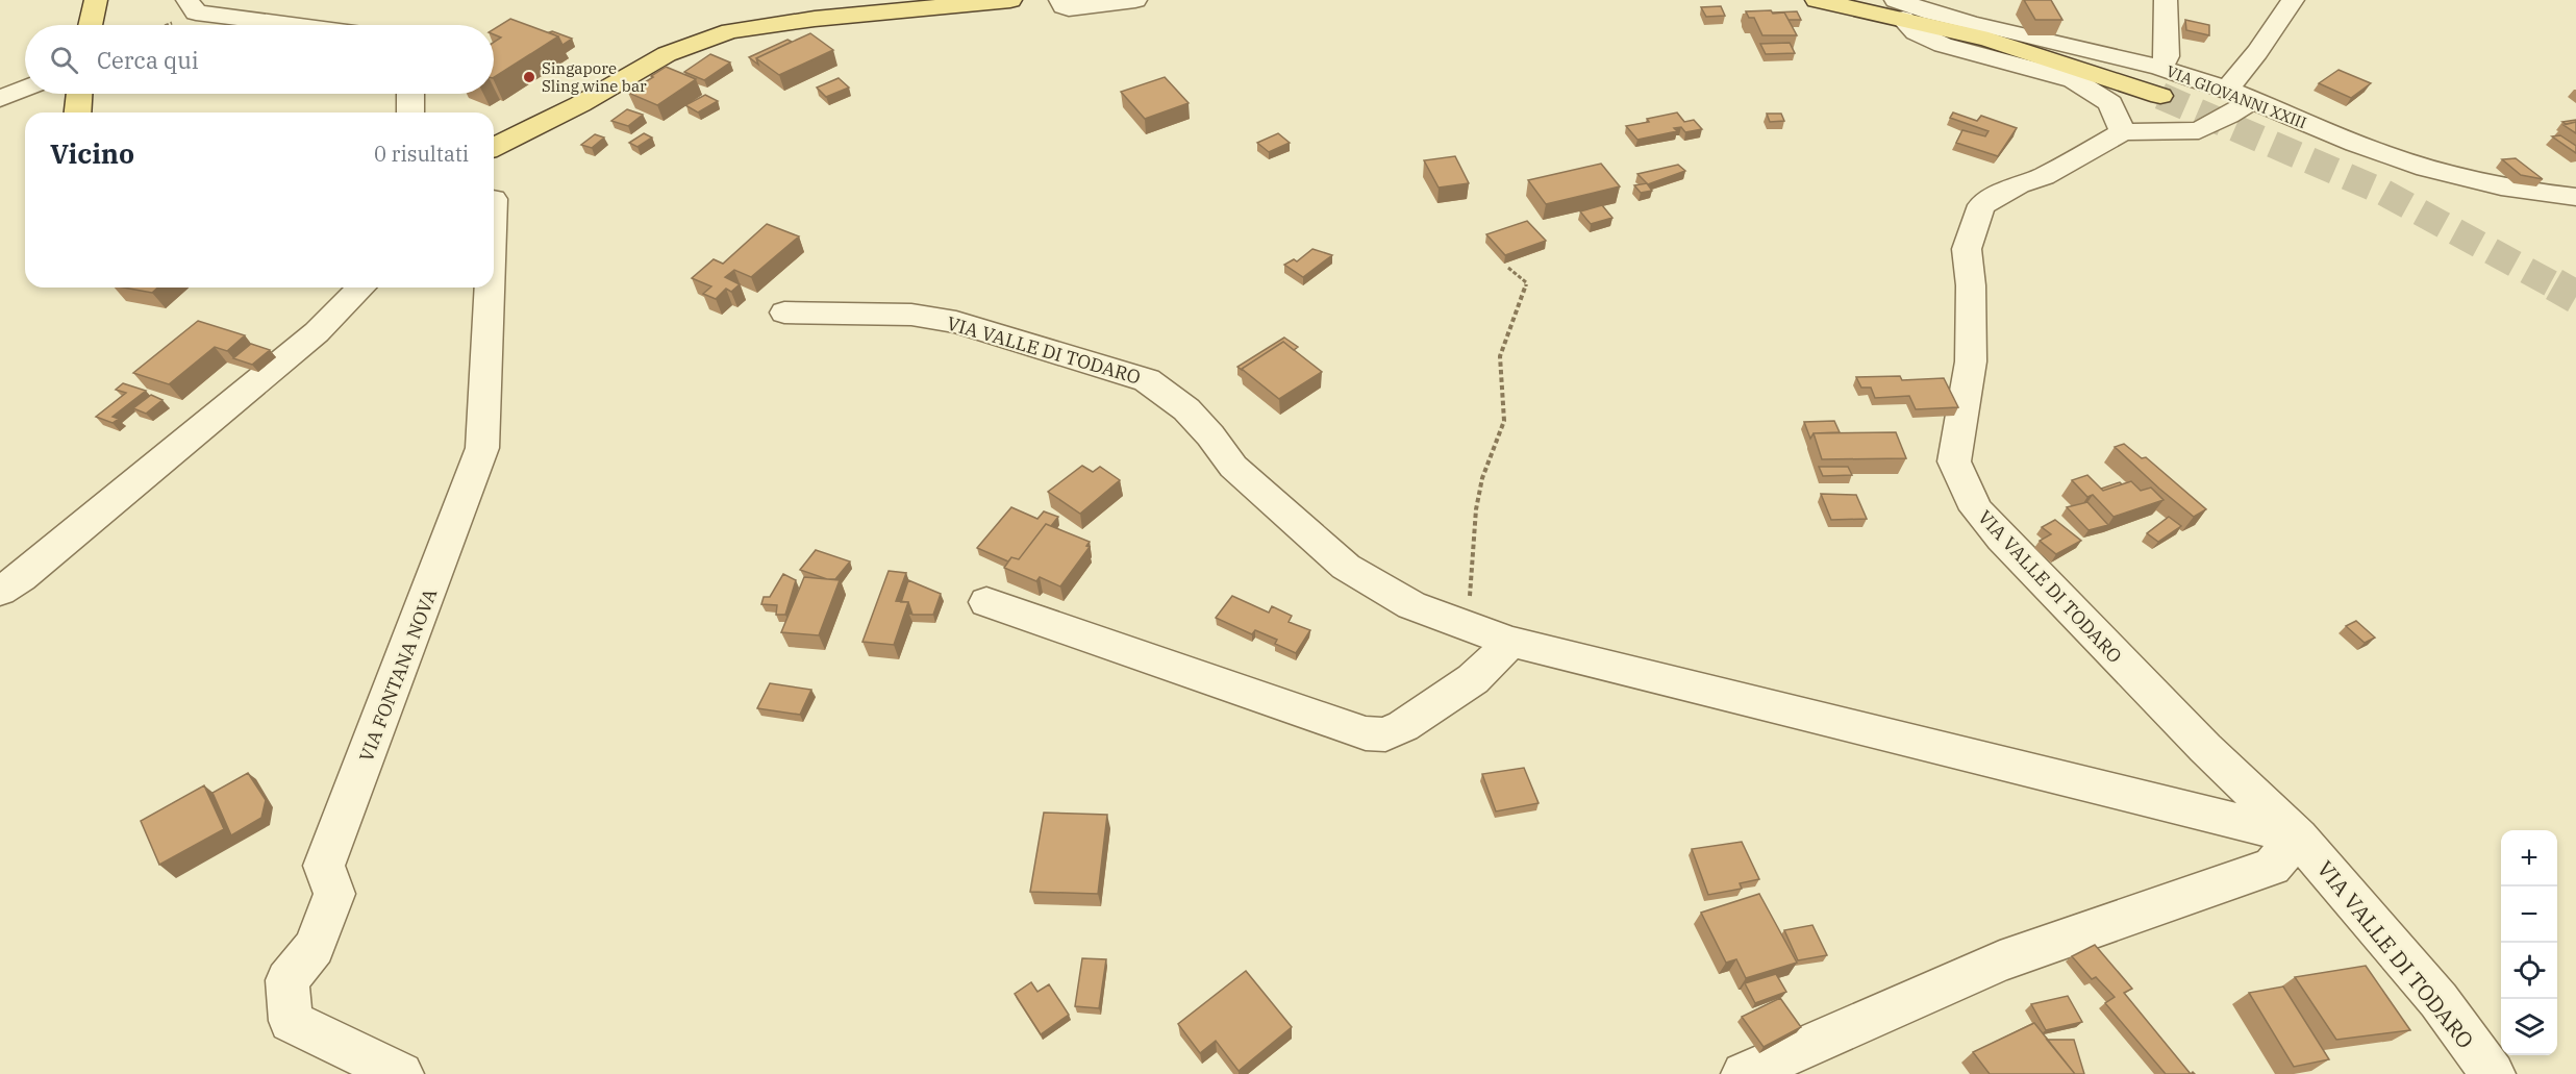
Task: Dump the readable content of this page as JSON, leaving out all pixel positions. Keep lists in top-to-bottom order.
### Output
{
  "streets": {
    "main road": ["VIA GIOVANNI XXIII"],
    "street": ["VIA VALLE DI TODARO", "VIA FONTANA NOVA"]
  },
  "places": ["Singapore Sling wine bar"],
  "page": {
    "search": "Cerca qui",
    "heading": ["Vicino", "0 risultati"],
    "map_buttons": ["+", "−"]
  }
}
